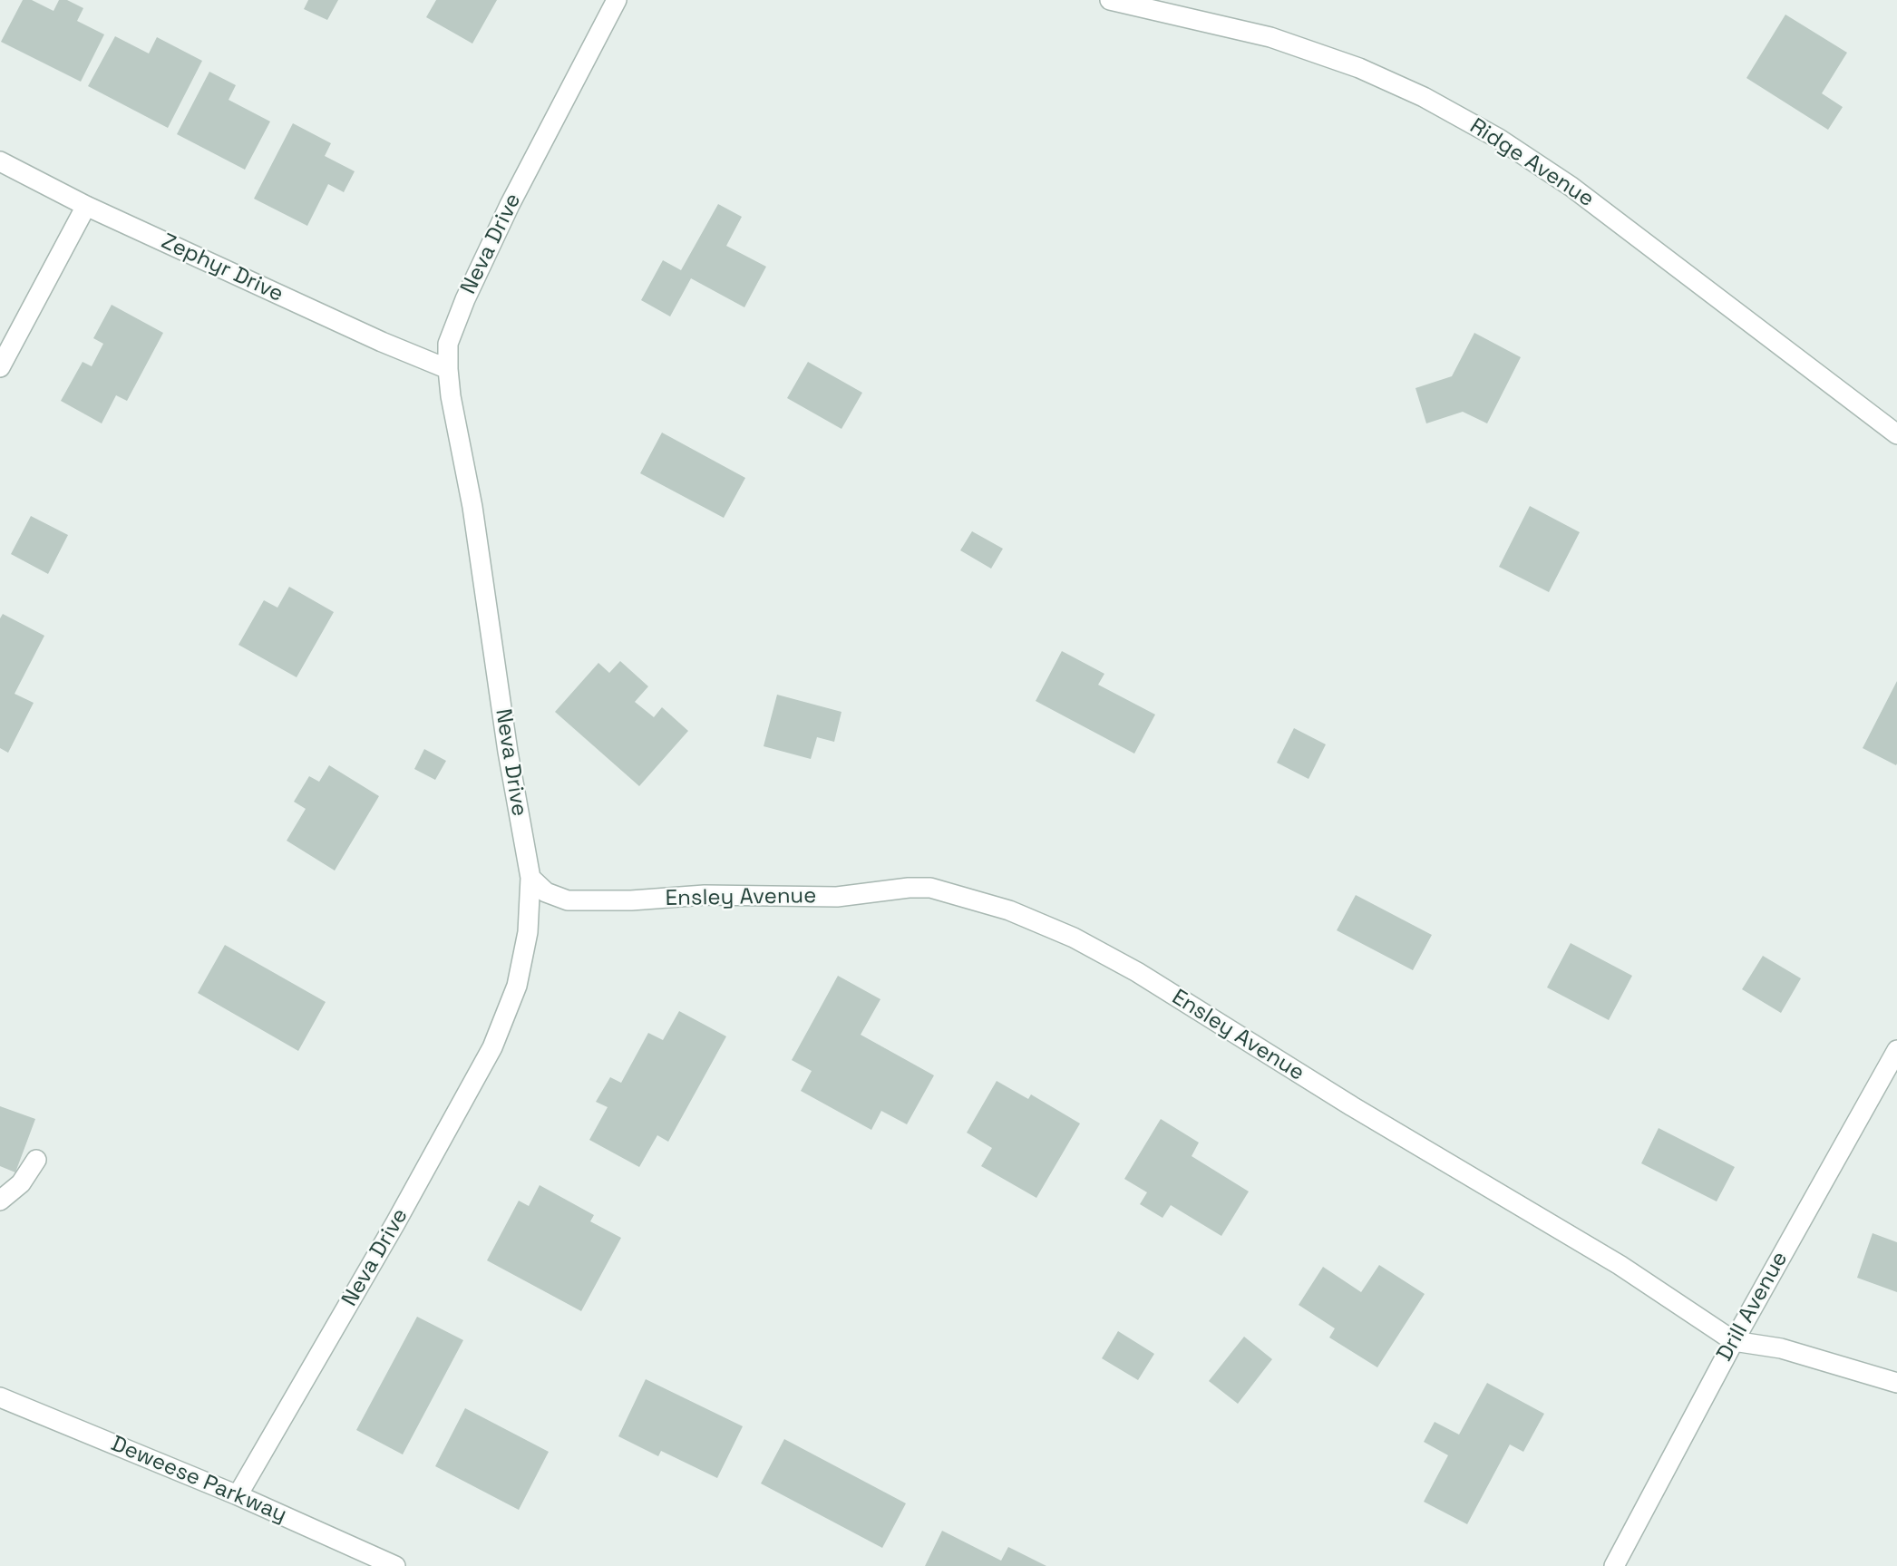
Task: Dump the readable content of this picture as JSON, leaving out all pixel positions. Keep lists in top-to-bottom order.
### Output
{
  "streets": {
    "street": [
      "Ridge Avenue",
      "Neva Drive",
      "Zephyr Drive",
      "Ensley Avenue",
      "Drill Avenue",
      "Deweese Parkway"
    ]
  },
  "crossings": [
    ["Neva Drive", "Zephyr Drive"],
    ["Neva Drive", "Ensley Avenue"],
    ["Neva Drive", "Deweese Parkway"],
    ["Ensley Avenue", "Drill Avenue"]
  ]
}
